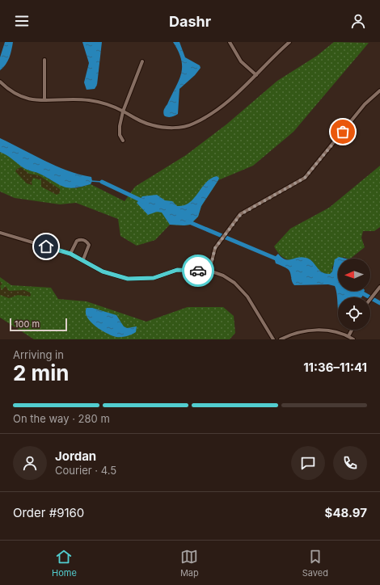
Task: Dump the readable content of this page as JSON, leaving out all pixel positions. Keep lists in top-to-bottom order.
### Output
{
  "scale_bar": "100 m",
  "north": "left",
  "page": {
    "header": "Dashr",
    "scale": "100 m",
    "heading": ["2 min", "Arriving in", "11:36–11:41"],
    "panel": [
      "Jordan",
      "Courier · 4.5",
      "Order #9160",
      "$48.97"
    ],
    "bar": "On the way · 280 m",
    "tabs": ["Home", "Map", "Saved"]
  }
}
